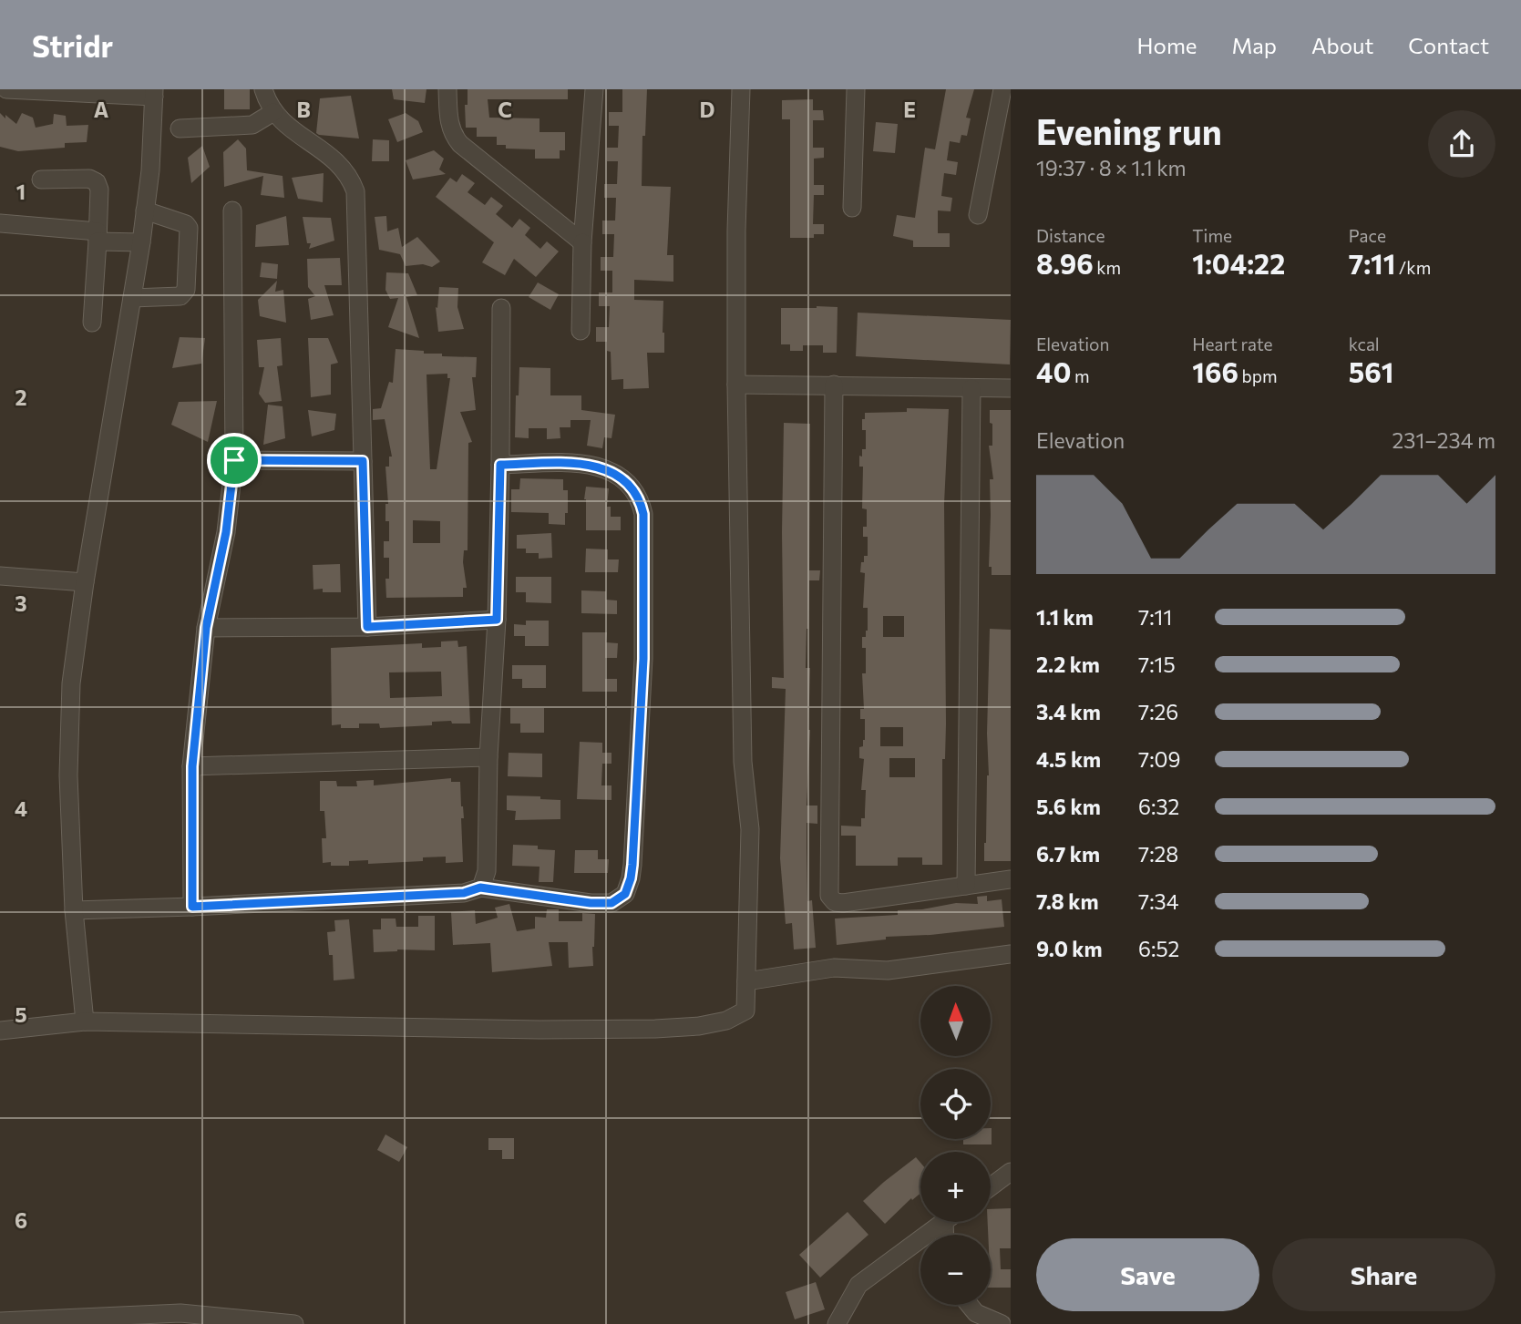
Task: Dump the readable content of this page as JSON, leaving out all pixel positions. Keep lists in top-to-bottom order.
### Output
{
  "north": "top",
  "page": {
    "header": "Stridr",
    "nav": [
      "Home",
      "Map",
      "About",
      "Contact"
    ],
    "heading": ["Evening run", "19:37 · 8 × 1.1 km"],
    "stats": [
      ["Distance", "8.96 km"],
      ["Time", "1:04:22"],
      ["Pace", "7:11 /km"],
      ["Elevation", "40 m"],
      ["Heart rate", "166 bpm"],
      ["kcal", "561"]
    ],
    "chart": ["Elevation", "231–234 m"],
    "list": [
      {
        "name": "1.1 km",
        "note": "7:11"
      },
      {
        "name": "2.2 km",
        "note": "7:15"
      },
      {
        "name": "3.4 km",
        "note": "7:26"
      },
      {
        "name": "4.5 km",
        "note": "7:09"
      },
      {
        "name": "5.6 km",
        "note": "6:32"
      },
      {
        "name": "6.7 km",
        "note": "7:28"
      },
      {
        "name": "7.8 km",
        "note": "7:34"
      },
      {
        "name": "9.0 km",
        "note": "6:52"
      }
    ],
    "map_buttons": ["+", "−"],
    "buttons": ["Save", "Share"]
  },
  "grid": {
    "columns": [
      "A",
      "B",
      "C",
      "D",
      "E"
    ],
    "rows": [
      "1",
      "2",
      "3",
      "4",
      "5",
      "6"
    ]
  }
}
